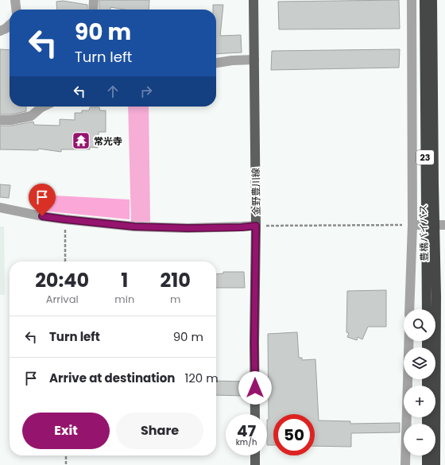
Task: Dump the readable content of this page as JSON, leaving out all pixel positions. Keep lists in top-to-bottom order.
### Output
{
  "streets": {
    "highway": ["23", "豊橋バイパス"],
    "main road": ["金野豊川線"]
  },
  "places": {
    "temple": ["常光寺"]
  },
  "page": {
    "turn": ["90 m", "Turn left"],
    "eta": [
      "20:40",
      "Arrival",
      "1",
      "min",
      "210",
      "m"
    ],
    "map_buttons": ["+", "−"],
    "list": [
      {
        "name": "Turn left",
        "value": "90 m"
      },
      {
        "name": "Arrive at destination",
        "value": "120 m"
      }
    ],
    "buttons": ["Exit", "Share"],
    "speed": "47 km/h",
    "limit": "50"
  }
}
